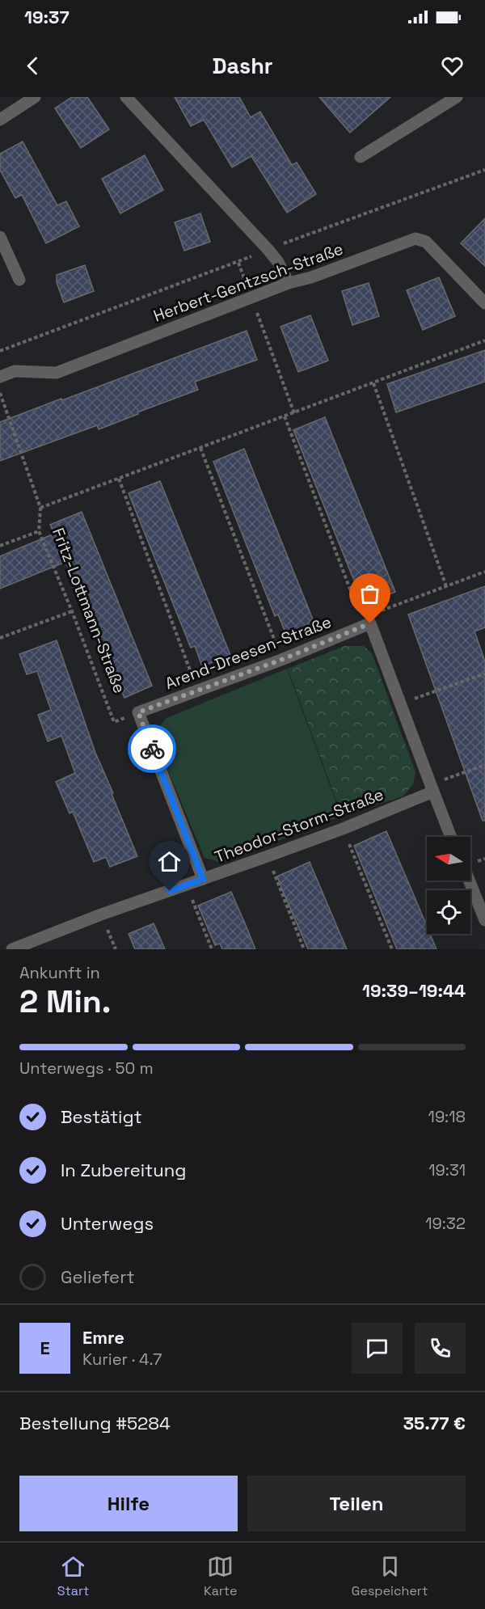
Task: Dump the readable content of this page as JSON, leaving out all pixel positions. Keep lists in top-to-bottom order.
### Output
{
  "streets": {
    "street": ["Herbert-Gentzsch-Straße", "Arend-Dreesen-Straße", "Theodor-Storm-Straße"],
    "path": ["Fritz-Lottmann-Straße"]
  },
  "crossings": [
    ["Fritz-Lottmann-Straße", "Arend-Dreesen-Straße"]
  ],
  "north": "left",
  "page": {
    "status": "19:37",
    "header": "Dashr",
    "heading": ["2 Min.", "Ankunft in", "19:39–19:44"],
    "panel": [
      "Emre",
      "Kurier · 4.7",
      "Bestellung #5284",
      "35.77 €"
    ],
    "bar": "Unterwegs · 50 m",
    "list": [
      ["Bestätigt", "19:18"],
      ["In Zubereitung", "19:31"],
      ["Unterwegs", "19:32"],
      "Geliefert"
    ],
    "round": "E",
    "buttons": ["Hilfe", "Teilen"],
    "tabs": ["Start", "Karte", "Gespeichert"]
  }
}
